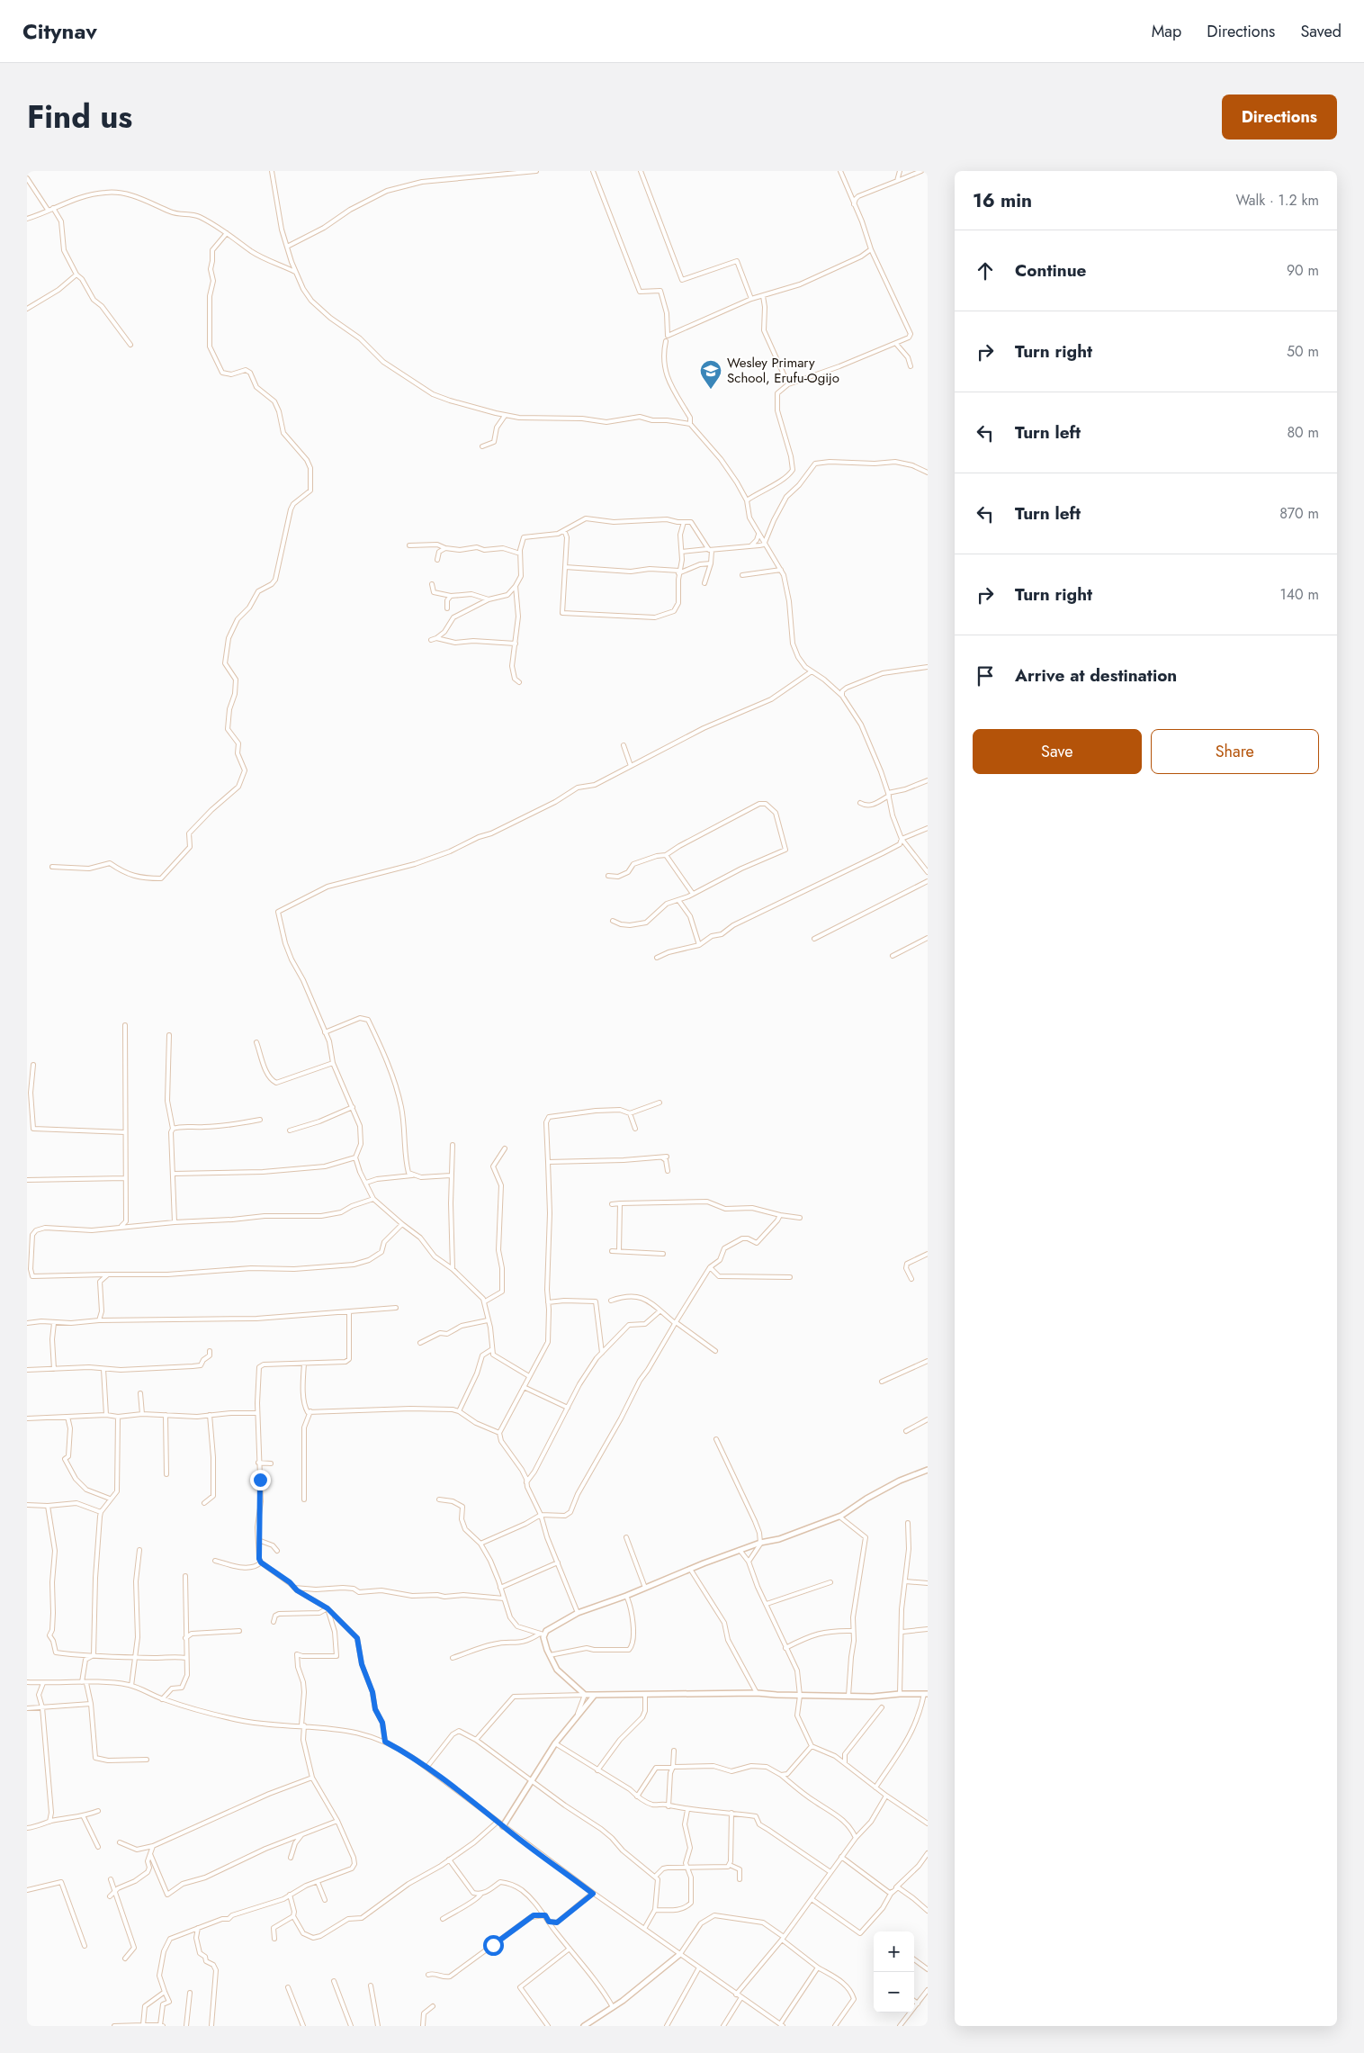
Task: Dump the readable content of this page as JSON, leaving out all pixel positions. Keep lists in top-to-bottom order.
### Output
{
  "places": {
    "school or university": ["Wesley Primary School, Erufu-Ogijo"]
  },
  "page": {
    "header": "Citynav",
    "nav": ["Map", "Directions", "Saved"],
    "title": "Find us",
    "buttons": [
      "Directions",
      ["Save", "Share"]
    ],
    "heading": ["16 min", "Walk · 1.2 km"],
    "list": [
      ["Continue", "90 m"],
      ["Turn right", "50 m"],
      ["Turn left", "80 m"],
      ["Turn left", "870 m"],
      ["Turn right", "140 m"],
      "Arrive at destination"
    ],
    "map_buttons": ["+", "−"]
  }
}
